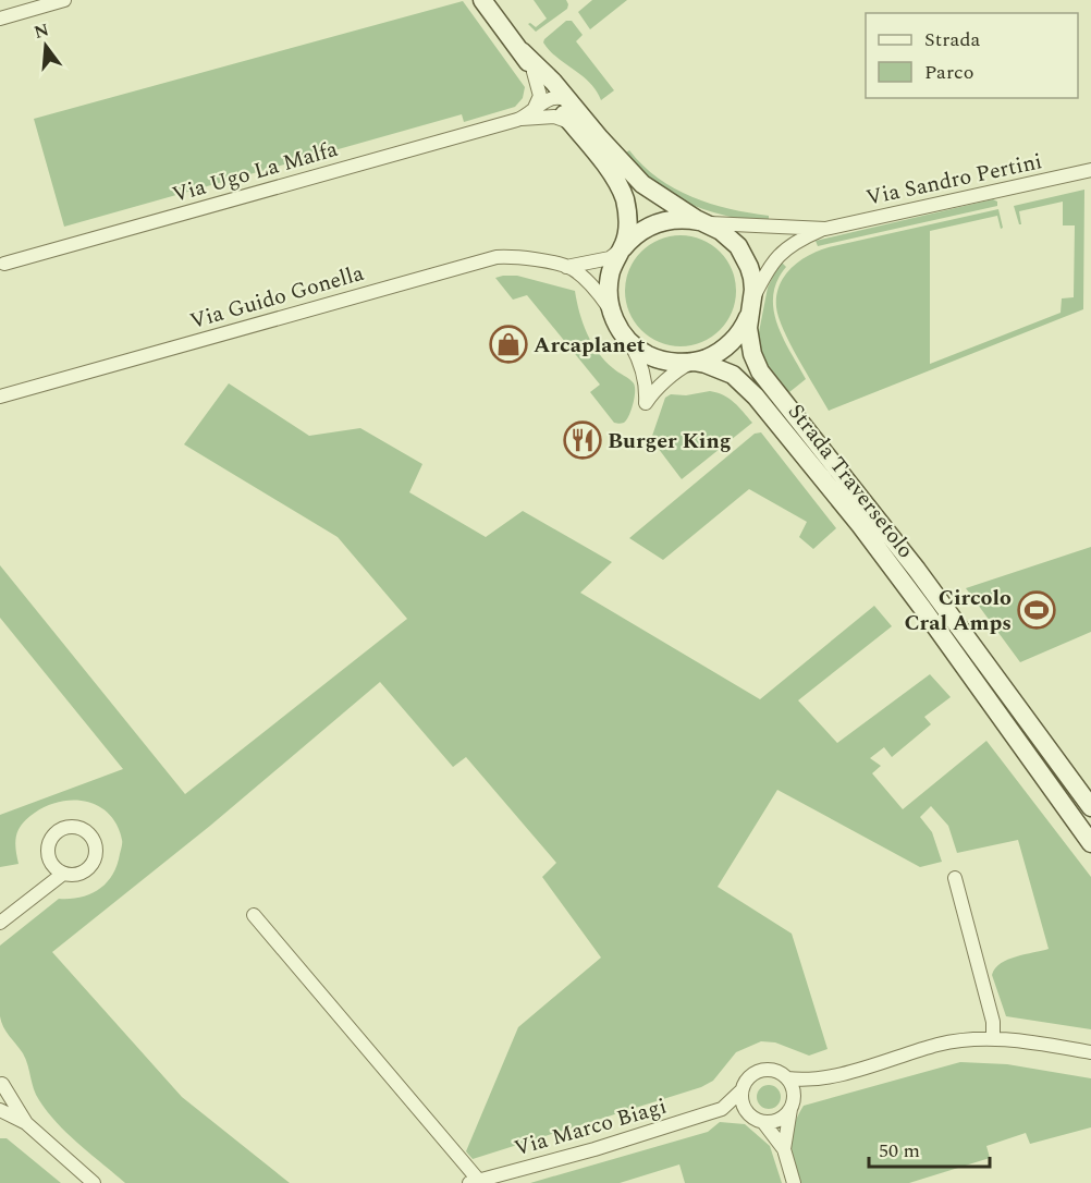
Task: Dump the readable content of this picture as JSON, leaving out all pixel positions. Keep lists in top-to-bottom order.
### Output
{
  "streets": {
    "main road": ["Strada Traversetolo"],
    "street": [
      "Via Ugo La Malfa",
      "Via Sandro Pertini",
      "Via Guido Gonella",
      "Via Marco Biagi"
    ]
  },
  "crossings": [
    ["Via Ugo La Malfa", "Strada Traversetolo"],
    ["Via Sandro Pertini", "Via Guido Gonella"],
    ["Via Sandro Pertini", "Strada Traversetolo"],
    ["Via Guido Gonella", "Strada Traversetolo"]
  ],
  "places": {
    "shop": ["Arcaplanet"],
    "restaurant": ["Burger King"],
    "sports": ["Circolo Cral Amps"]
  },
  "legend": ["Strada", "Parco"],
  "scale_bar": "50 m",
  "north": "top"
}
